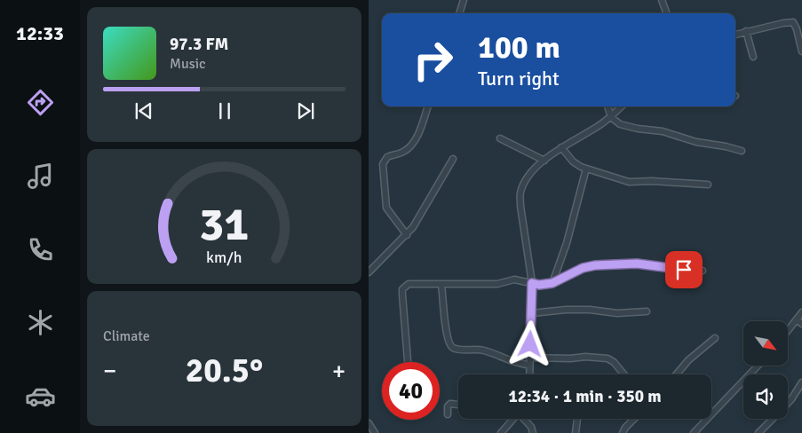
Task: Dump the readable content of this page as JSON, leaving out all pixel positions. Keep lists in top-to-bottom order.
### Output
{
  "north": "bottom right",
  "page": {
    "tabs": "12:33",
    "turn": ["100 m", "Turn right"],
    "song": ["97.3 FM", "Music"],
    "tile": "Climate",
    "heat": ["−", "20.5°", "+"],
    "limit": "40",
    "trip": "12:34 · 1 min · 350 m",
    "gauge": ["31", "km/h"]
  }
}
